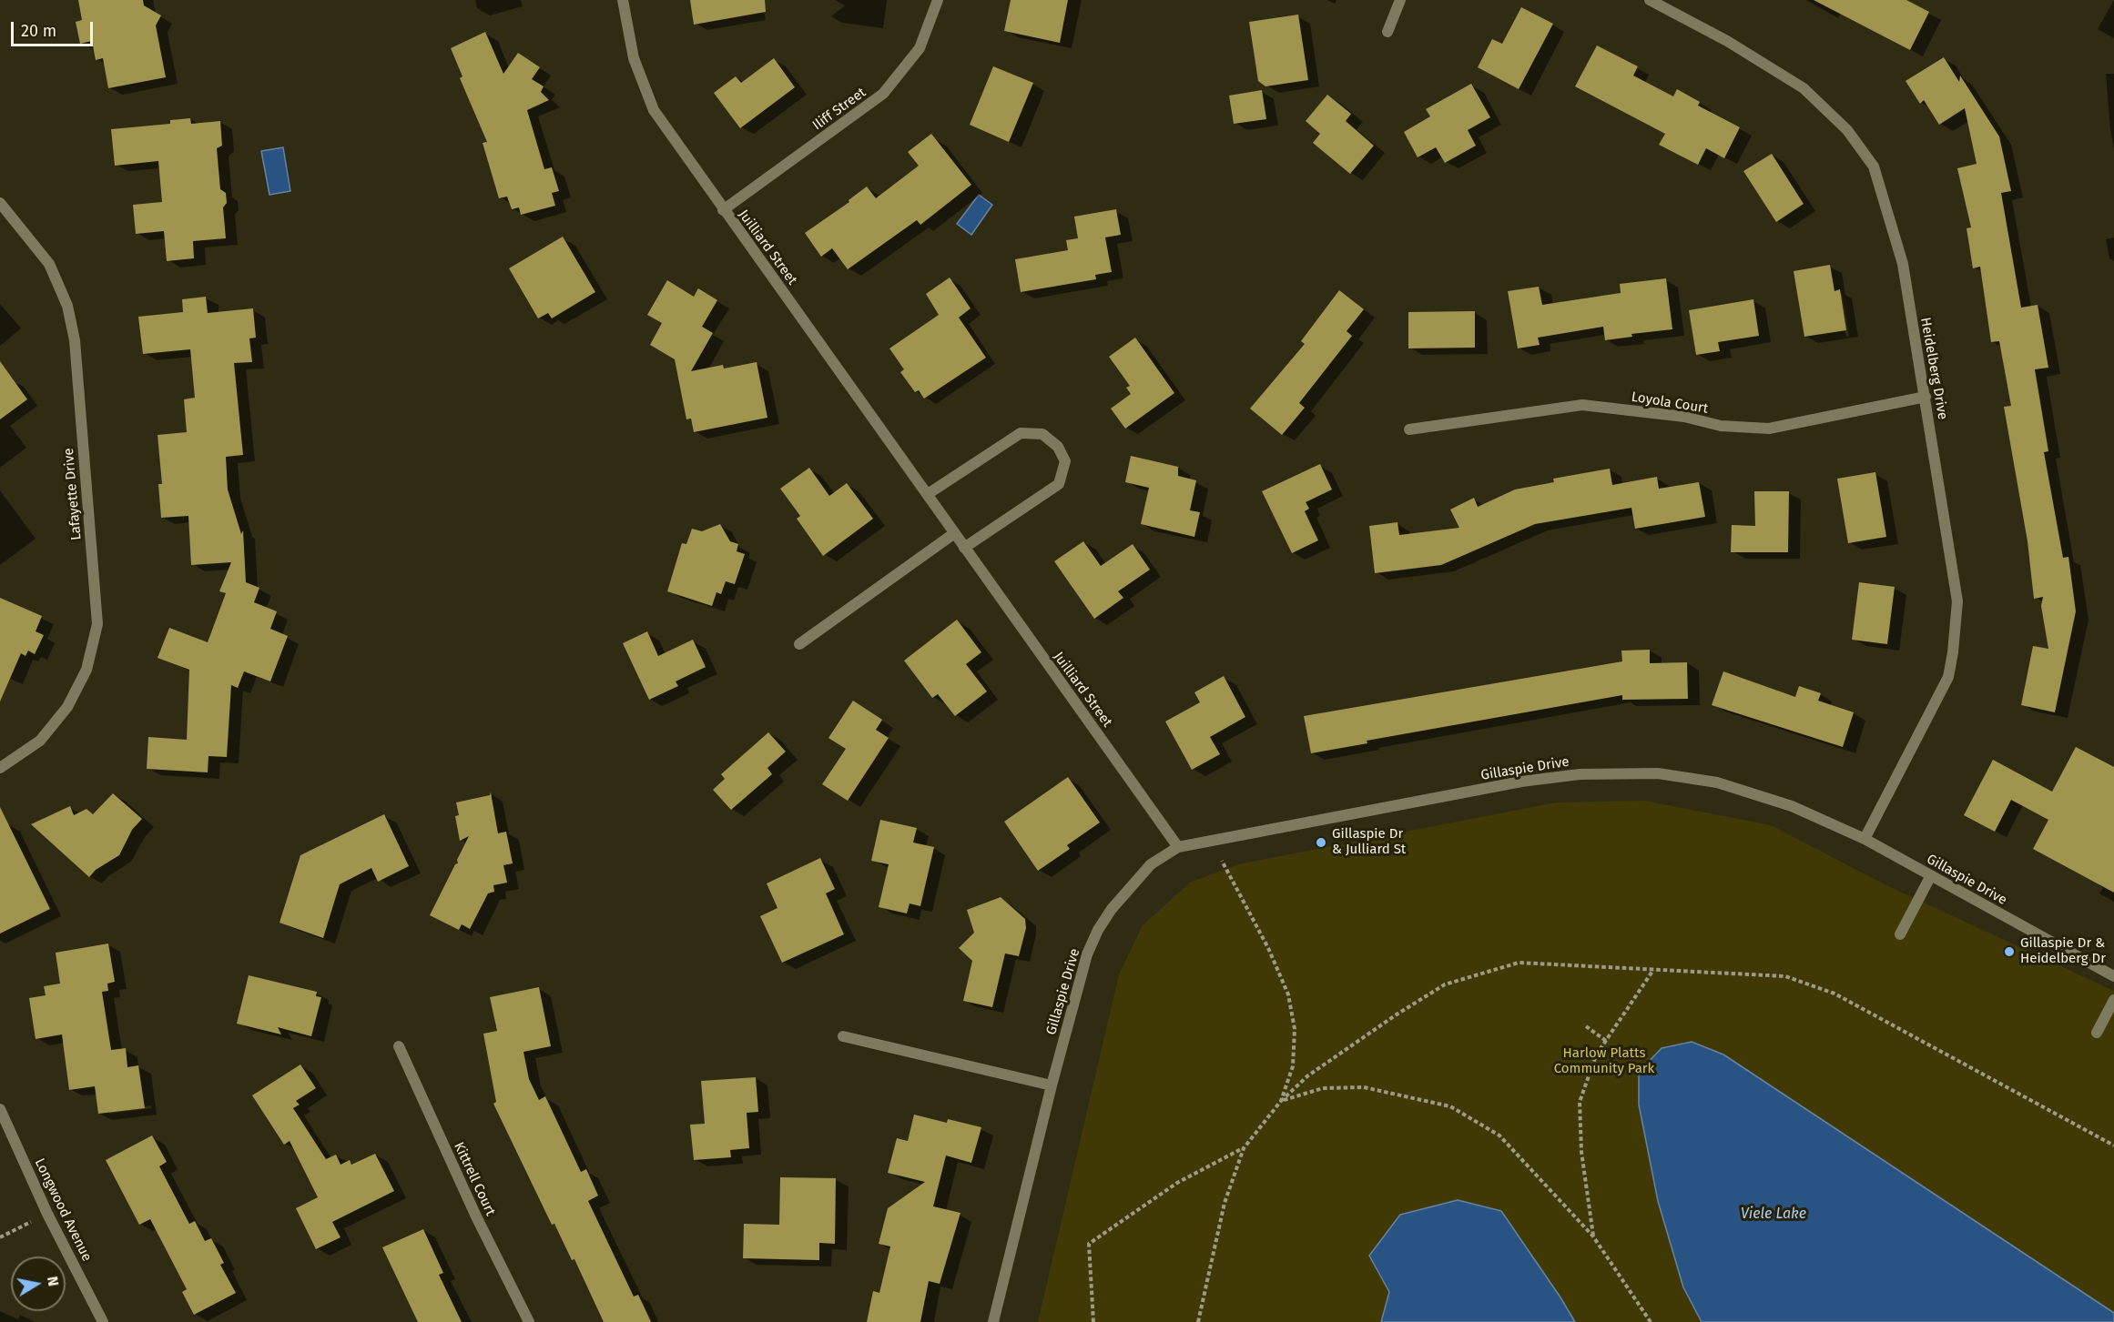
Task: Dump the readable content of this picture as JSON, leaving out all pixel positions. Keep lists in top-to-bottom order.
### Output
{
  "streets": {
    "street": [
      "Iliff Street",
      "Juilliard Street",
      "Heidelberg Drive",
      "Loyola Court",
      "Lafayette Drive",
      "Gillaspie Drive",
      "Kittrell Court",
      "Longwood Avenue"
    ]
  },
  "crossings": [
    ["Iliff Street", "Juilliard Street"],
    ["Juilliard Street", "Gillaspie Drive"],
    ["Heidelberg Drive", "Loyola Court"],
    ["Heidelberg Drive", "Gillaspie Drive"]
  ],
  "water": ["Viele Lake"],
  "parks": ["Harlow Platts Community Park"],
  "places": ["Gillaspie Dr & Julliard St", "Gillaspie Dr & Heidelberg Dr"],
  "scale_bar": "20 m",
  "north": "right"
}
